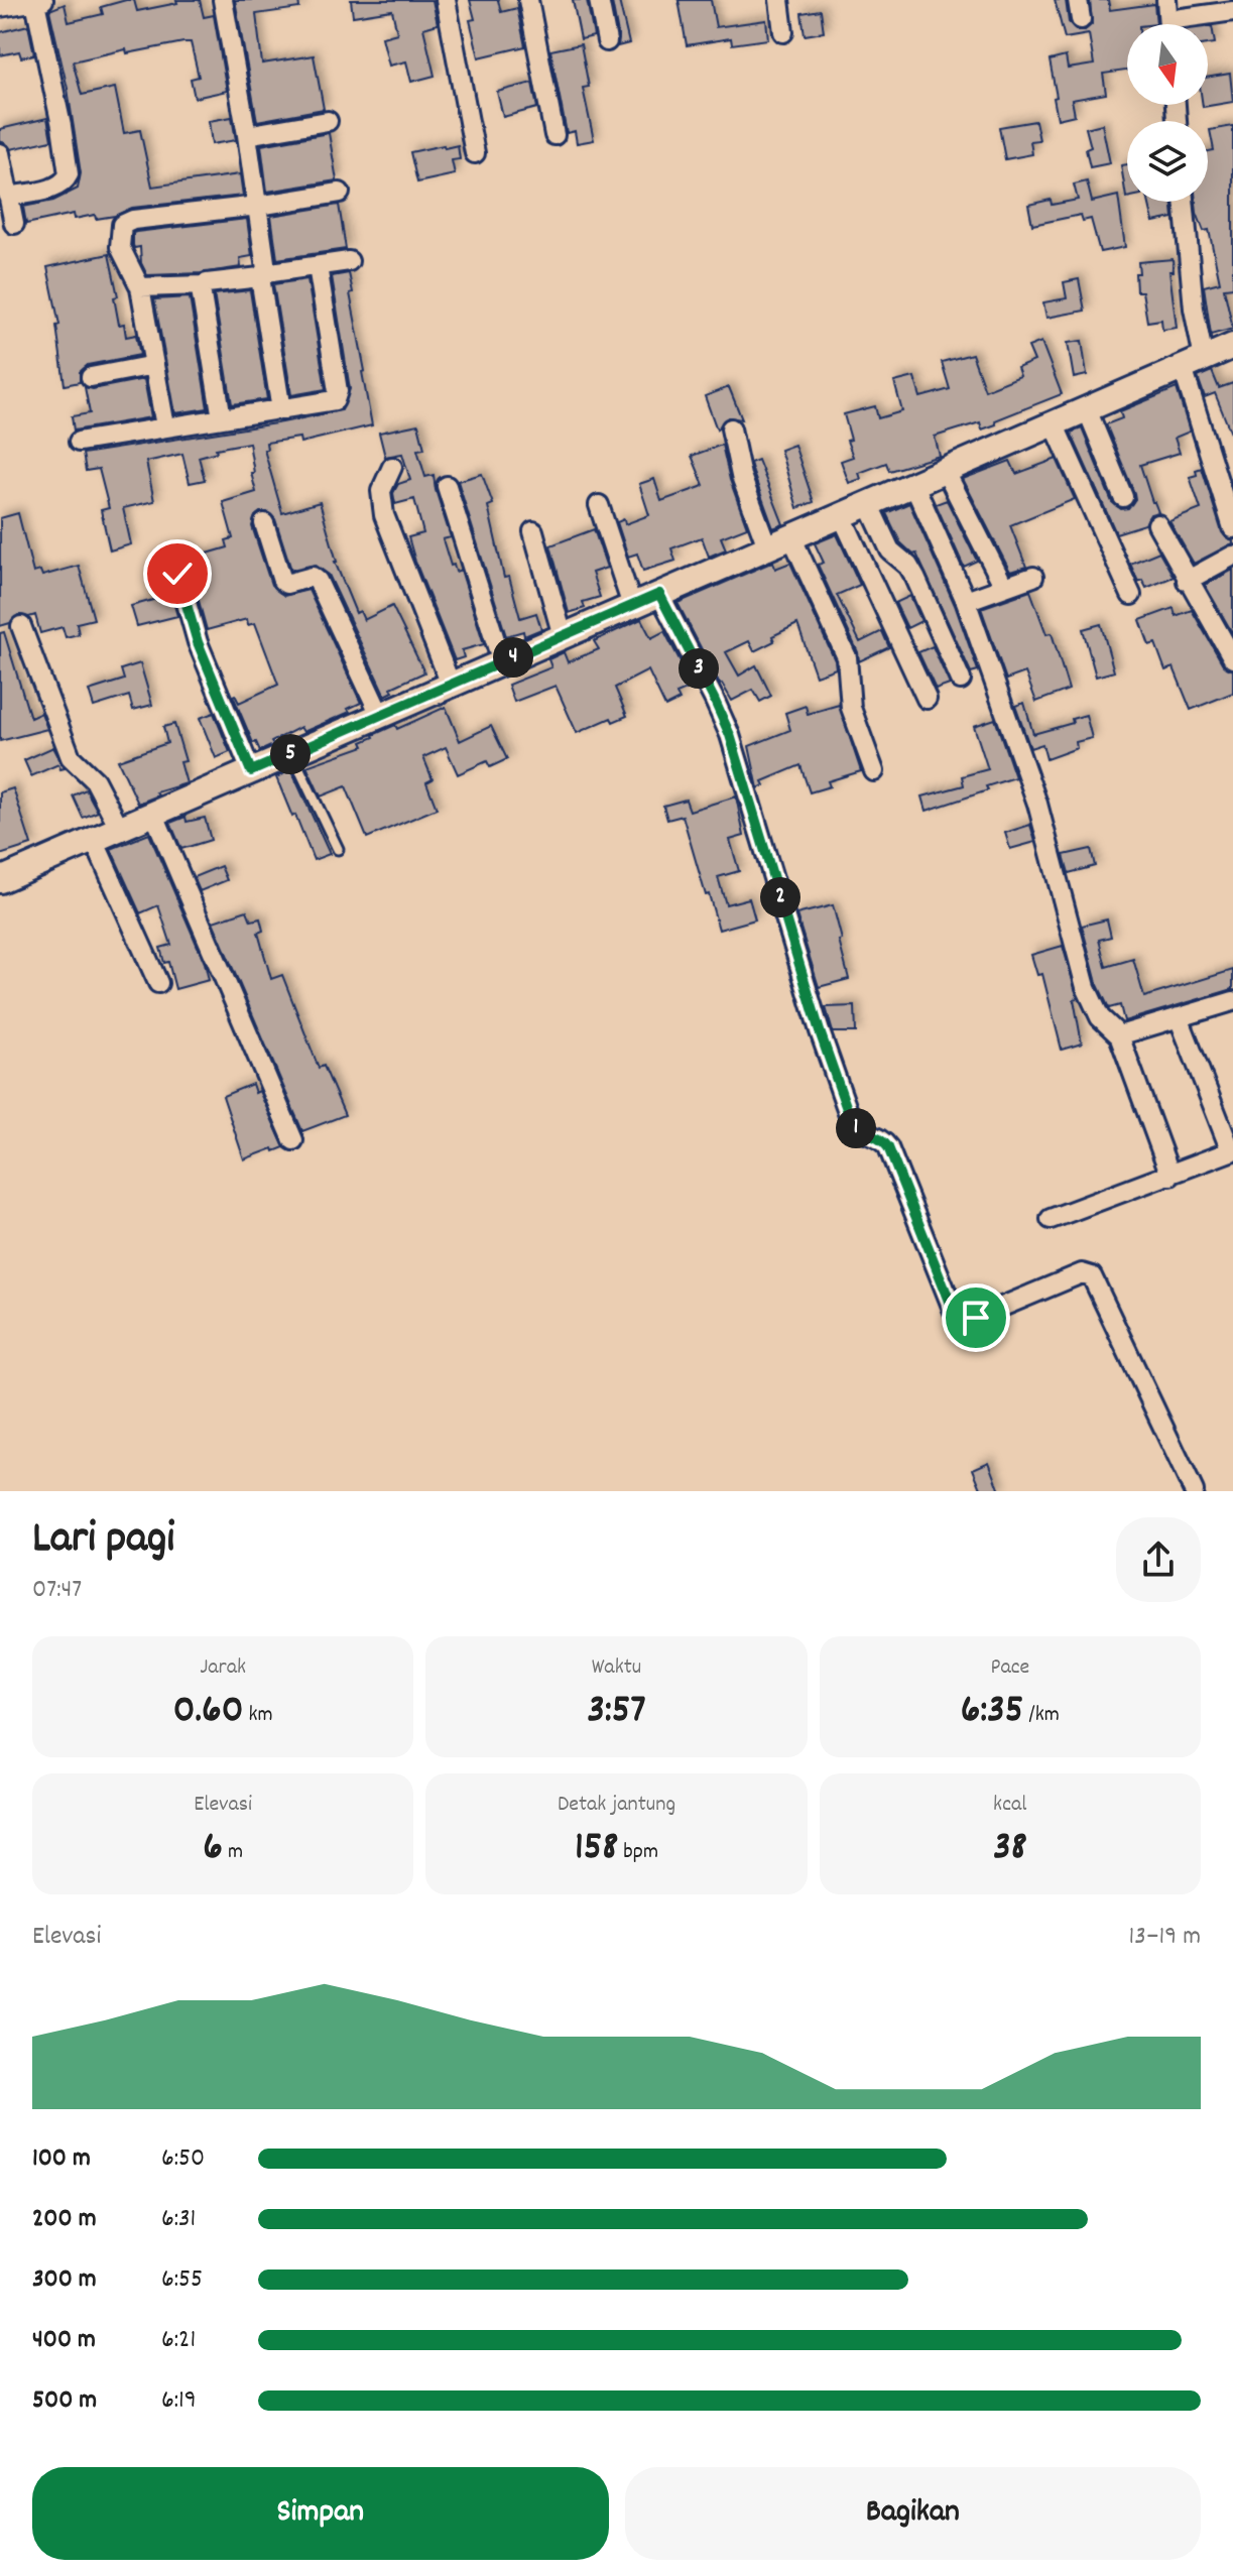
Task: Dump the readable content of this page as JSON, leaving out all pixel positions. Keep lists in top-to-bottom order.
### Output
{
  "north": "bottom",
  "page": {
    "pins": [
      "4",
      "3",
      "5",
      "2",
      "1"
    ],
    "heading": ["Lari pagi", "07:47"],
    "stats": [
      ["Jarak", "0.60 km"],
      ["Waktu", "3:57"],
      ["Pace", "6:35 /km"],
      ["Elevasi", "6 m"],
      ["Detak jantung", "158 bpm"],
      ["kcal", "38"]
    ],
    "chart": ["Elevasi", "13–19 m"],
    "list": [
      {
        "name": "100 m",
        "note": "6:50"
      },
      {
        "name": "200 m",
        "note": "6:31"
      },
      {
        "name": "300 m",
        "note": "6:55"
      },
      {
        "name": "400 m",
        "note": "6:21"
      },
      {
        "name": "500 m",
        "note": "6:19"
      }
    ],
    "buttons": ["Simpan", "Bagikan"]
  }
}
